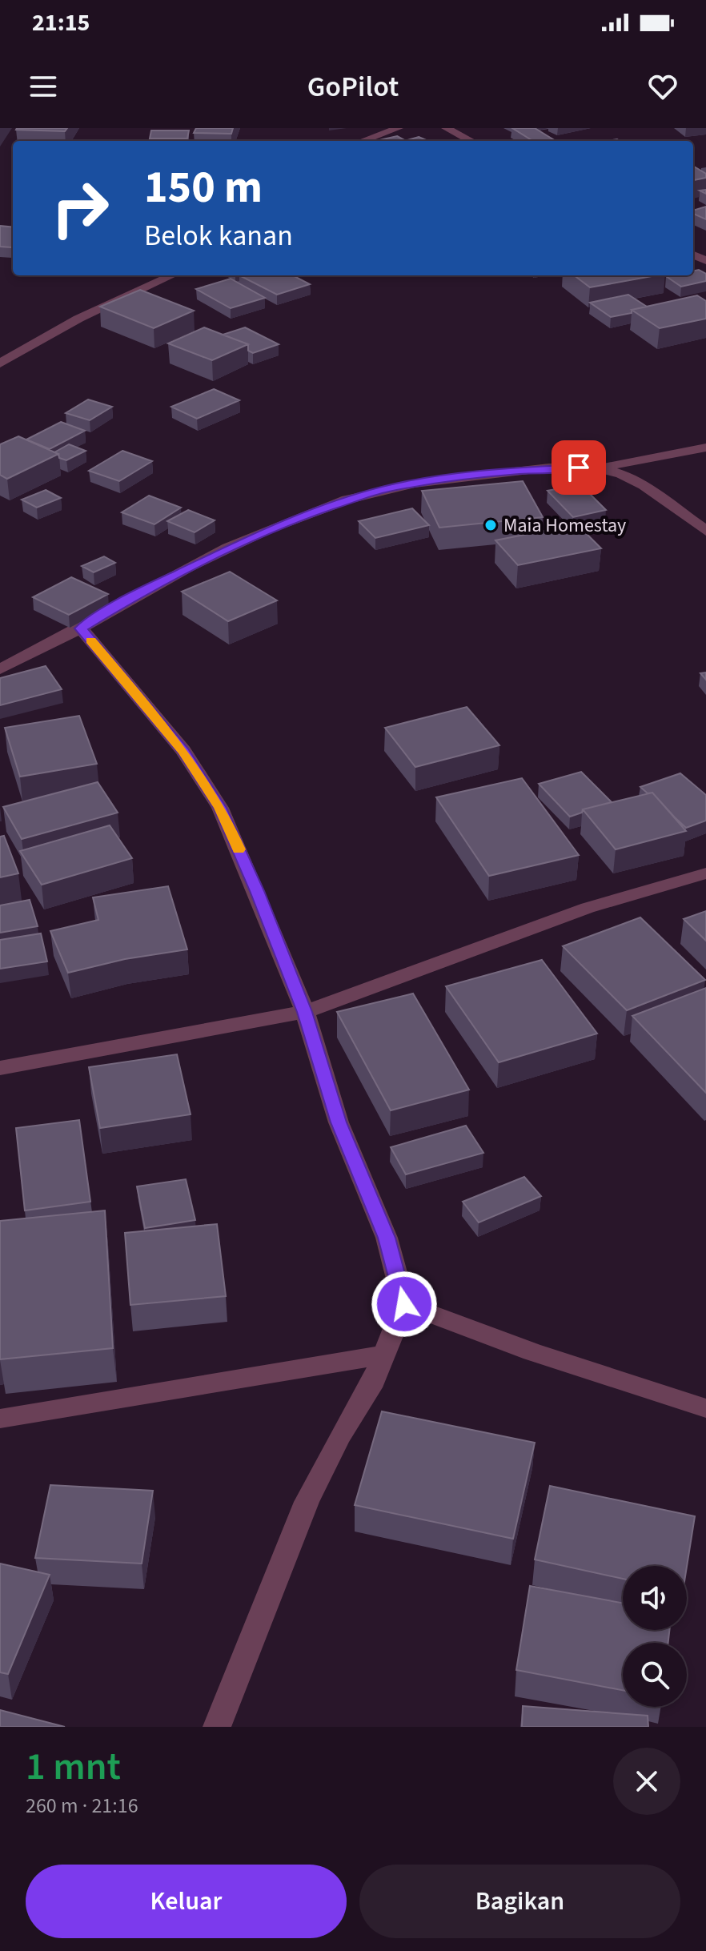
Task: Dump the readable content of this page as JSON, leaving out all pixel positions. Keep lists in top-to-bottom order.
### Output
{
  "places": ["Maia Homestay"],
  "page": {
    "status": "21:15",
    "header": "GoPilot",
    "turn": ["150 m", "Belok kanan"],
    "heading": ["1 mnt", "260 m · 21:16"],
    "buttons": ["Keluar", "Bagikan"]
  }
}
